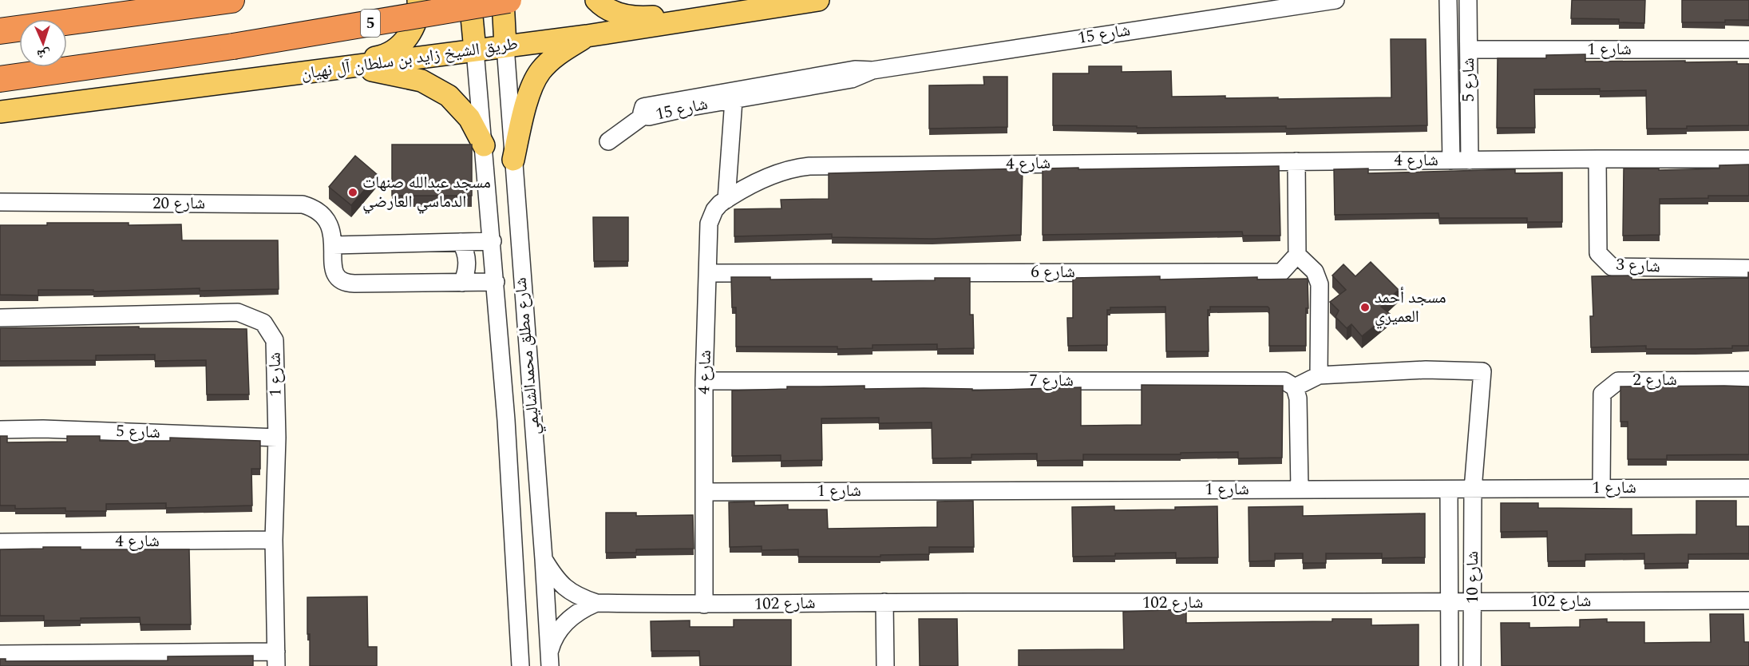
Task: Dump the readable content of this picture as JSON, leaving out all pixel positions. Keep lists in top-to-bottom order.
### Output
{
  "streets": {
    "highway": ["5"],
    "main road": ["طريق الشيخ زايد بن سلطان آل نهيان"],
    "street": [
      "شارع 15",
      "شارع 1",
      "شارع 5",
      "شارع 4",
      "شارع 20",
      "شارع 3",
      "شارع 6",
      "شارع مطلق محمدالشاليمي",
      "شارع 2",
      "شارع 7",
      "شارع 10",
      "شارع 102"
    ]
  },
  "crossings": [
    ["شارع 1", "شارع 5"],
    ["شارع 1", "شارع 4"],
    ["شارع 1", "شارع 2"],
    ["شارع 1", "شارع 10"],
    ["طريق الشيخ زايد بن سلطان آل نهيان", "شارع مطلق محمدالشاليمي"],
    ["شارع 5", "شارع 4"],
    ["شارع 4", "شارع 3"],
    ["شارع 4", "شارع 6"],
    ["شارع 4", "شارع 7"],
    ["شارع 4", "شارع 102"],
    ["شارع 20", "شارع مطلق محمدالشاليمي"],
    ["شارع مطلق محمدالشاليمي", "شارع 102"],
    ["شارع 10", "شارع 102"]
  ],
  "places": ["مسجد عبدالله صنهات الدماسي العارضي", "مسجد أحمد العميري"],
  "north": "bottom"
}
